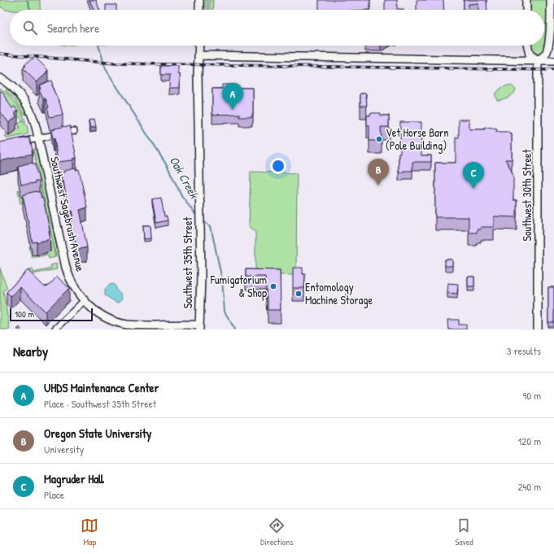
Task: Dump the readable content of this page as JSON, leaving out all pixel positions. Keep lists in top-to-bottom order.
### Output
{
  "streets": {
    "street": ["Southwest 30th Street", "Southwest Sagebrush Avenue", "Southwest 35th Street"]
  },
  "crossings": [
    ["Southwest Sagebrush Avenue", "Southwest 35th Street"]
  ],
  "water": ["Oak Creek"],
  "places": ["Vet Horse Barn (Pole Building)", "Fumigatorium & Shop", "Entomology Machine Storage"],
  "scale_bar": "100 m",
  "page": {
    "search": "Search here",
    "pins": ["A", "B", "C"],
    "scale": "100 m",
    "heading": ["Nearby", "3 results"],
    "list": [
      {
        "mark": "A",
        "name": "UHDS Maintenance Center",
        "note": "Place · Southwest 35th Street",
        "value": "90 m"
      },
      {
        "mark": "B",
        "name": "Oregon State University",
        "note": "University",
        "value": "120 m"
      },
      {
        "mark": "C",
        "name": "Magruder Hall",
        "note": "Place",
        "value": "240 m"
      }
    ],
    "nav": ["Map", "Directions", "Saved"]
  }
}
